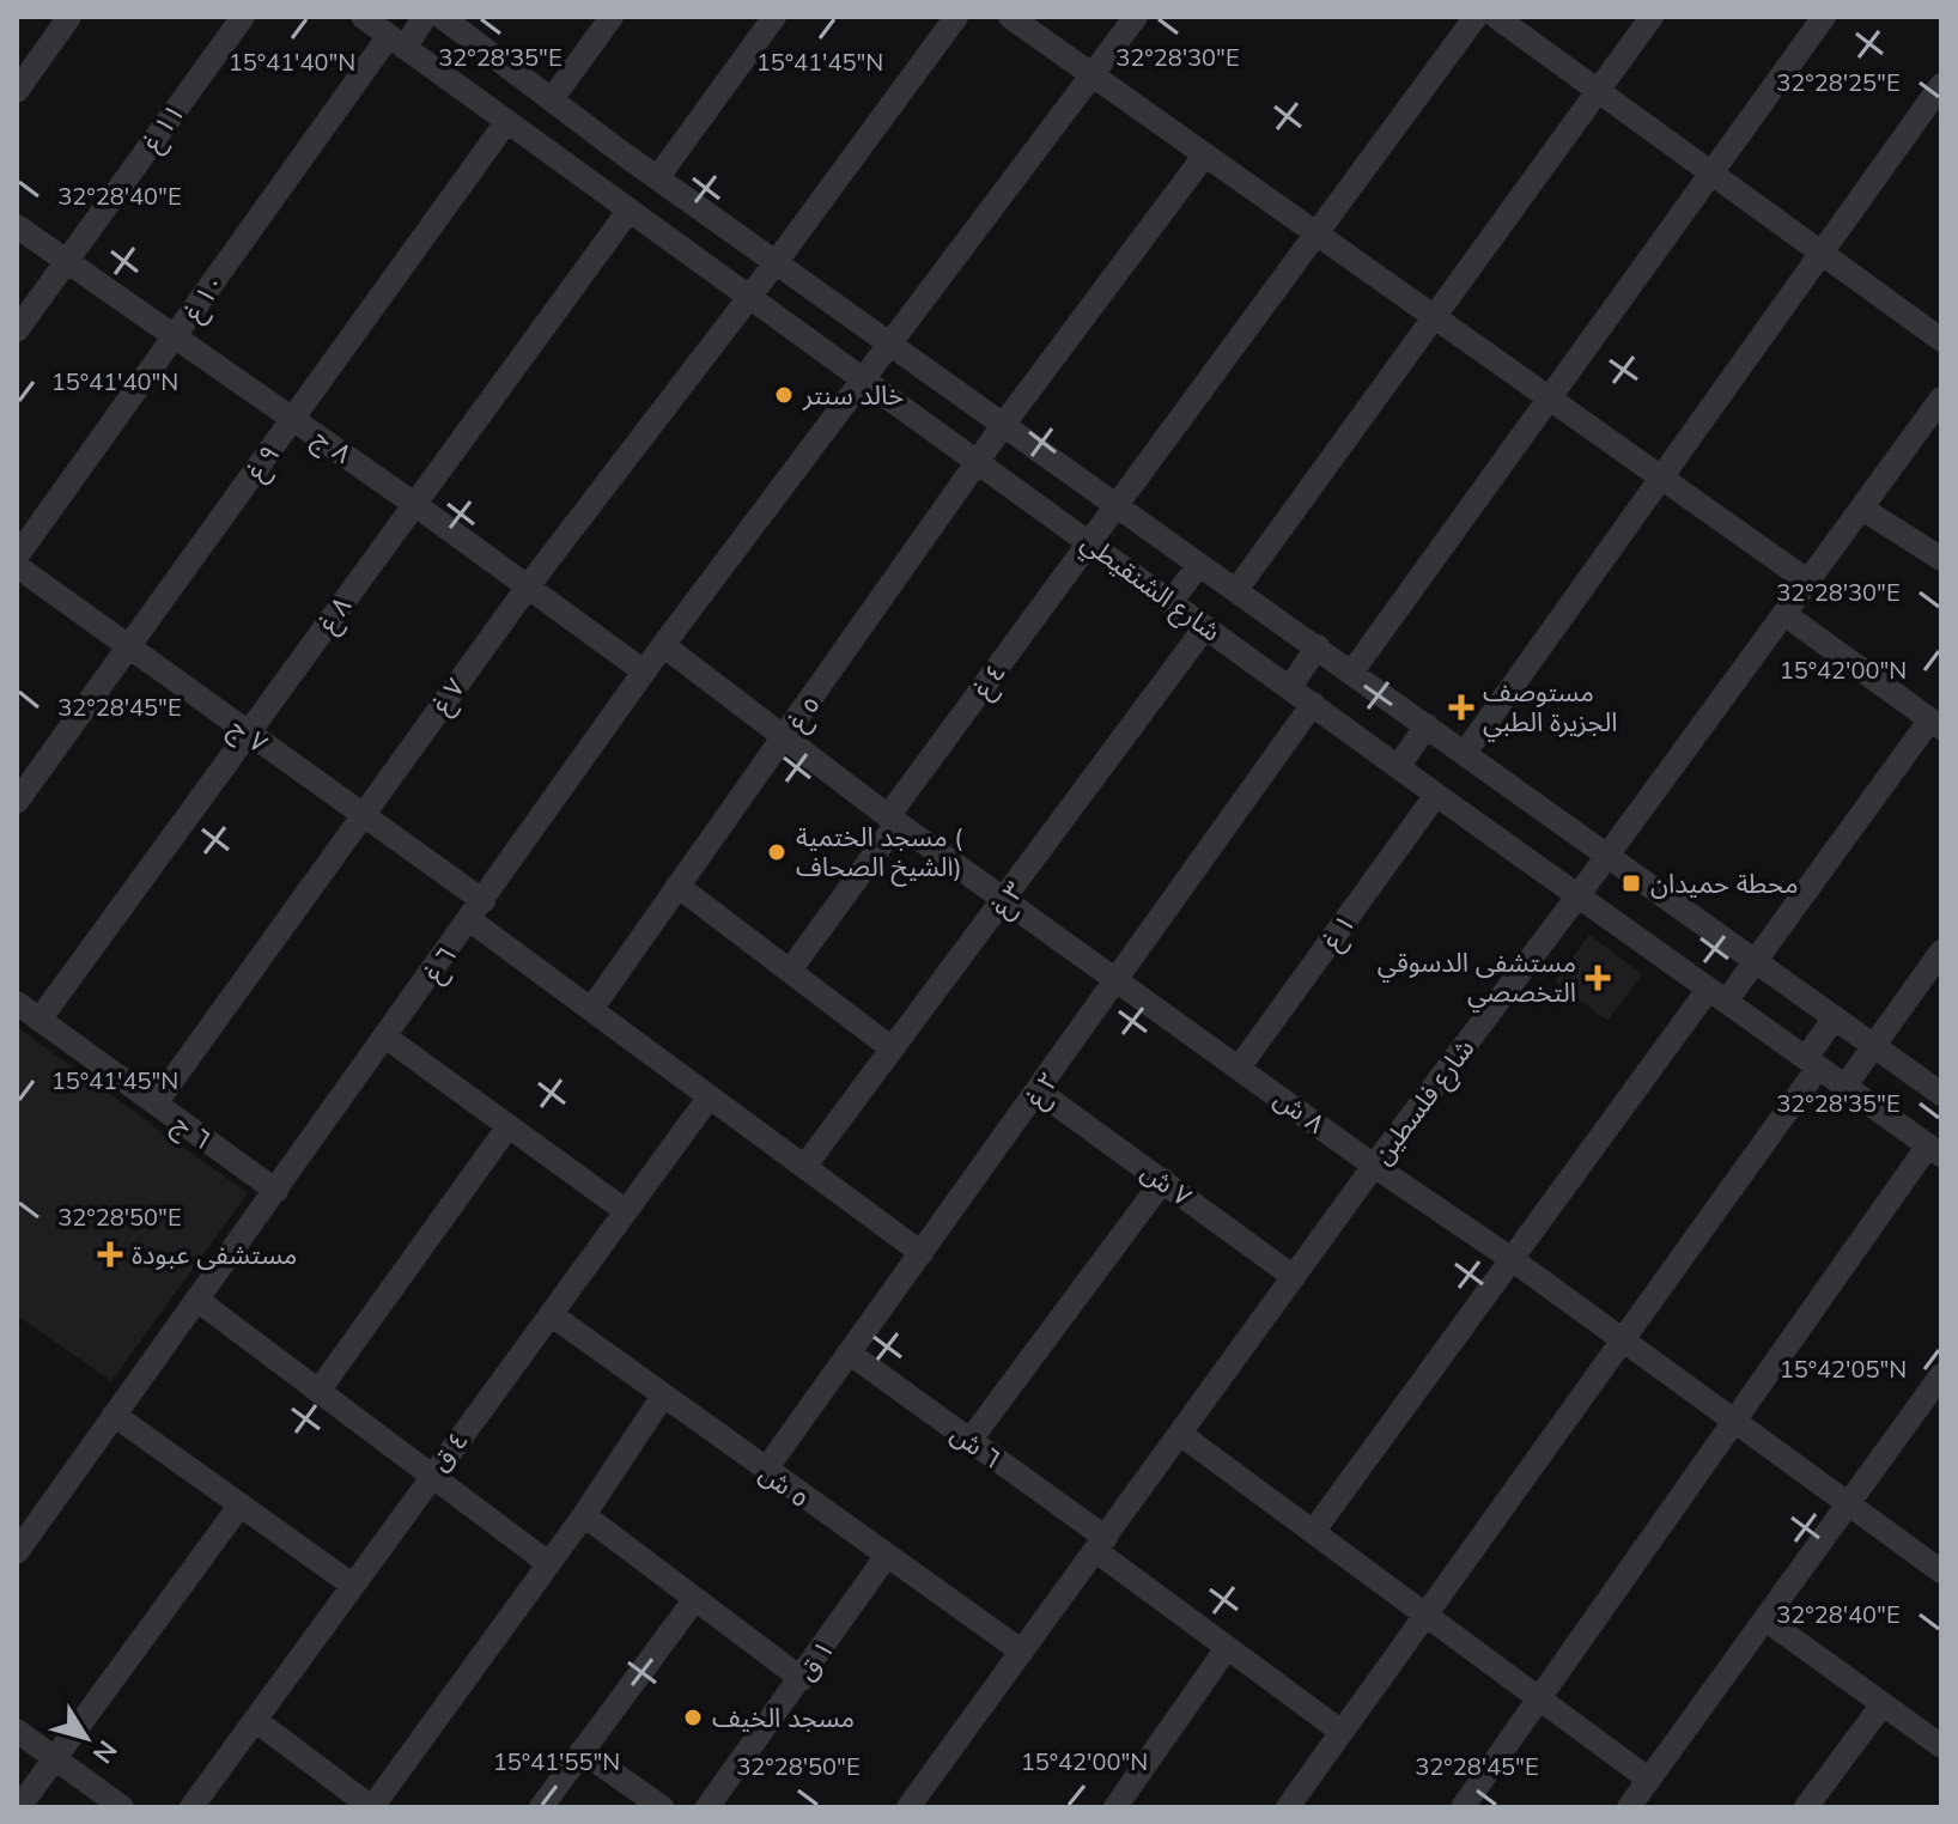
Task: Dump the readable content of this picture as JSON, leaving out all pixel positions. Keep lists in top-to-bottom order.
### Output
{
  "streets": {
    "street": [
      "١١ غ",
      "١٠ غ",
      "٨ ج",
      "٩ غ",
      "شارع الشنقيطي",
      "٨ غ",
      "٤ غ",
      "٧ غ",
      "٥ غ",
      "٧ ج",
      "٣ غ",
      "١ غ",
      "٦ غ",
      "٢ غ",
      "شارع فلسطين",
      "٨ ش",
      "٦ ج",
      "٧ ش",
      "٦ ش",
      "٤ ق",
      "٥ ش",
      "١ ق"
    ]
  },
  "crossings": [
    ["١١ غ", "٨ ج"],
    ["١٠ غ", "٨ ج"],
    ["١٠ غ", "شارع الشنقيطي"],
    ["٨ ج", "٩ غ"],
    ["٨ ج", "٨ غ"],
    ["٨ ج", "٧ غ"],
    ["٨ ج", "٦ غ"],
    ["٩ غ", "شارع الشنقيطي"],
    ["٩ غ", "٧ ج"],
    ["شارع الشنقيطي", "٨ غ"],
    ["شارع الشنقيطي", "٤ غ"],
    ["شارع الشنقيطي", "٧ غ"],
    ["شارع الشنقيطي", "٥ غ"],
    ["شارع الشنقيطي", "٣ غ"],
    ["شارع الشنقيطي", "١ غ"],
    ["شارع الشنقيطي", "٦ غ"],
    ["شارع الشنقيطي", "٢ غ"],
    ["شارع الشنقيطي", "شارع فلسطين"],
    ["٨ غ", "٧ ج"],
    ["٨ غ", "٦ ج"],
    ["٤ غ", "٨ ش"],
    ["٧ غ", "٧ ج"],
    ["٧ غ", "٦ ج"],
    ["٥ غ", "٧ ج"],
    ["٥ غ", "٨ ش"],
    ["٧ ج", "٣ غ"],
    ["٧ ج", "٦ غ"],
    ["٧ ج", "٢ غ"],
    ["٧ ج", "٤ ق"],
    ["٣ غ", "٨ ش"],
    ["١ غ", "٨ ش"],
    ["٦ غ", "٨ ش"],
    ["٦ غ", "٦ ج"],
    ["٢ غ", "٨ ش"],
    ["٢ غ", "٧ ش"],
    ["٢ غ", "٦ ش"],
    ["٢ غ", "٥ ش"],
    ["شارع فلسطين", "٨ ش"],
    ["شارع فلسطين", "٧ ش"],
    ["شارع فلسطين", "٦ ش"],
    ["شارع فلسطين", "٥ ش"],
    ["٤ ق", "٥ ش"],
    ["٥ ش", "١ ق"]
  ],
  "places": {
    "other": ["خالد سنتر", "مسجد الختمية ( الشيخ الصحاف)", "مسجد الخيف"],
    "health": ["مستوصف الجزيرة الطبي", "مستشفى الدسوقي التخصصي", "مستشفى عبودة"],
    "transit": ["محطة حميدان"]
  },
  "north": "bottom right",
  "coordinates": [
    "32°28'30\"E",
    "32°28'35\"E",
    "15°41'40\"N",
    "15°41'45\"N",
    "32°28'25\"E",
    "32°28'40\"E",
    "15°42'00\"N",
    "32°28'45\"E",
    "32°28'50\"E",
    "15°42'05\"N",
    "15°41'55\"N"
  ]
}
